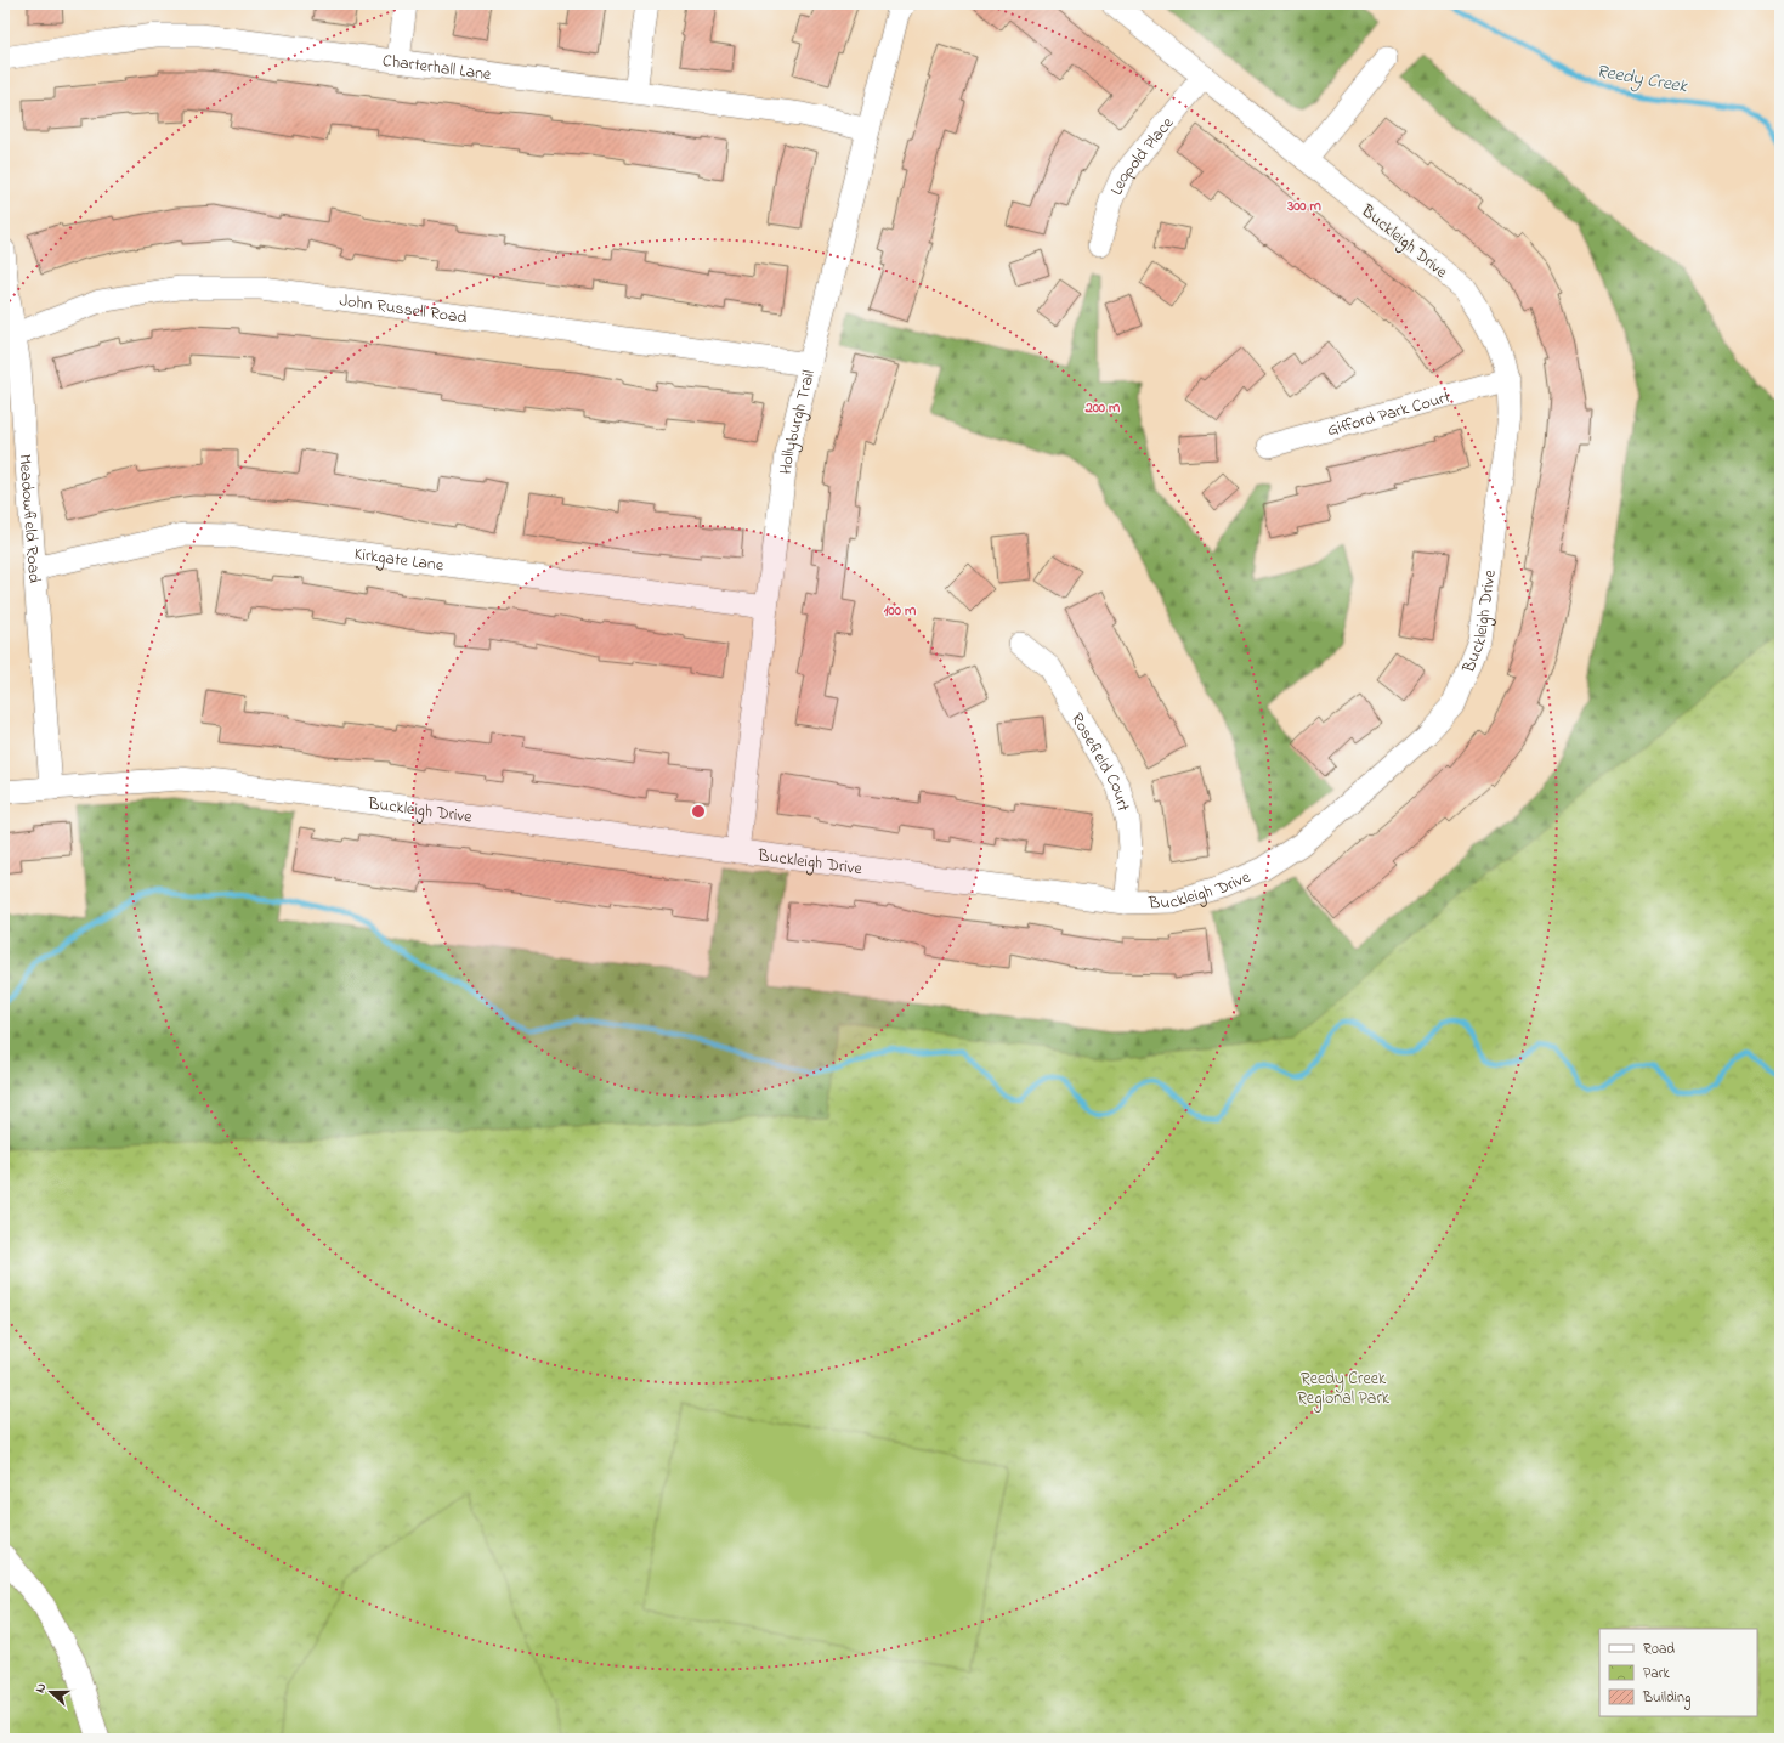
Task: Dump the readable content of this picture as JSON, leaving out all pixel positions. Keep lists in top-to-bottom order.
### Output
{
  "streets": {
    "street": [
      "Charterhall Lane",
      "Leopold Place",
      "Buckleigh Drive",
      "John Russell Road",
      "Gifford Park Court",
      "Hollyburgh Trail",
      "Meadowfield Road",
      "Kirkgate Lane",
      "Rosefield Court"
    ]
  },
  "crossings": [
    ["Charterhall Lane", "Hollyburgh Trail"],
    ["Leopold Place", "Buckleigh Drive"],
    ["Buckleigh Drive", "Gifford Park Court"],
    ["Buckleigh Drive", "Hollyburgh Trail"],
    ["Buckleigh Drive", "Meadowfield Road"],
    ["Buckleigh Drive", "Rosefield Court"],
    ["John Russell Road", "Hollyburgh Trail"],
    ["John Russell Road", "Meadowfield Road"],
    ["Hollyburgh Trail", "Kirkgate Lane"],
    ["Meadowfield Road", "Kirkgate Lane"]
  ],
  "water": ["Reedy Creek"],
  "parks": ["Reedy Creek Regional Park"],
  "legend": ["Road", "Park", "Building"],
  "north": "left",
  "rings": ["300 m", "200 m", "100 m"]
}
